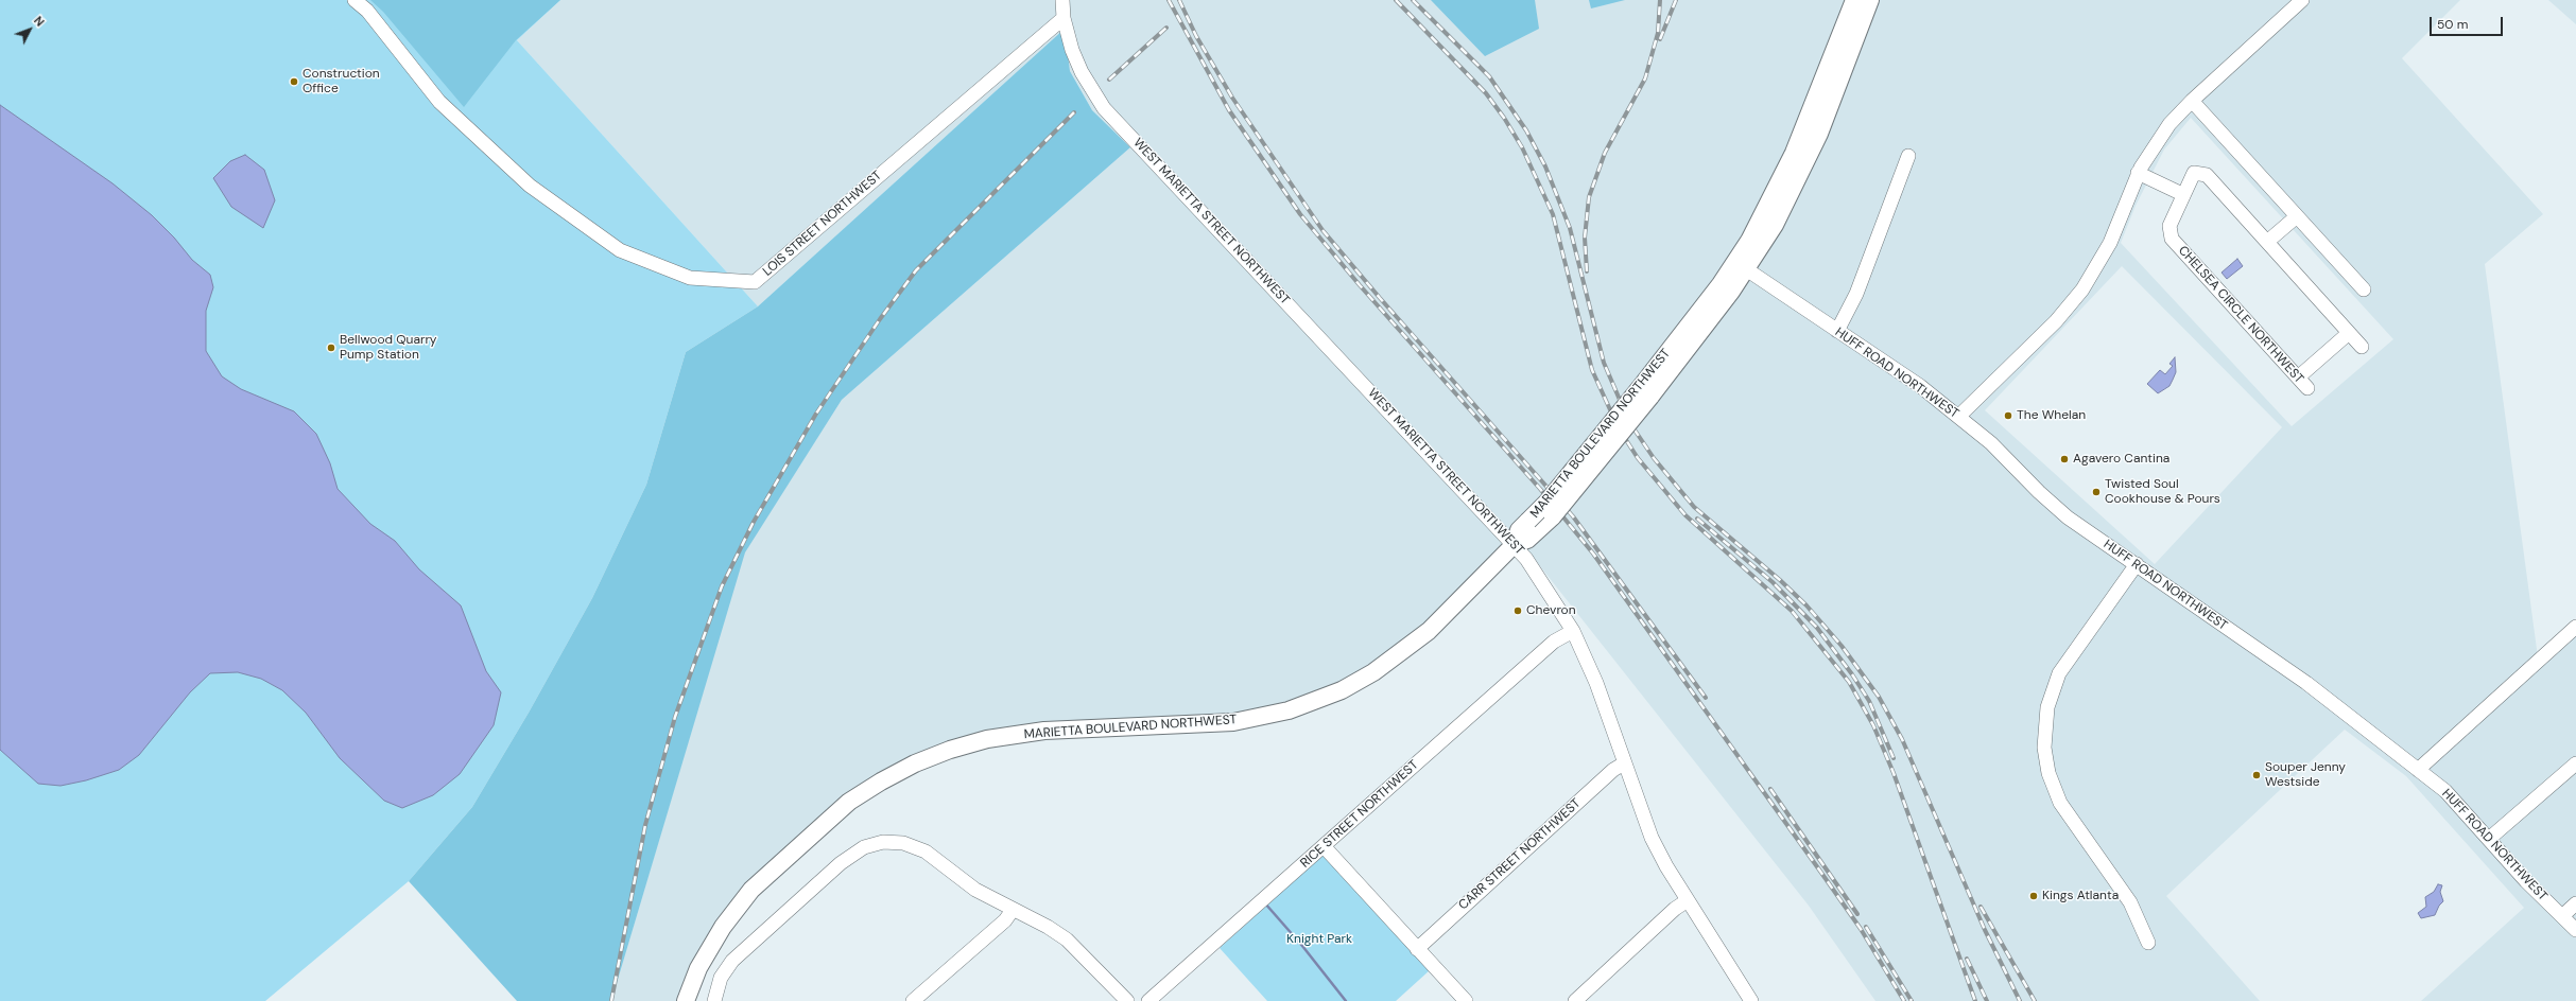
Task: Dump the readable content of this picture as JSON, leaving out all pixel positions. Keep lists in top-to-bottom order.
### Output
{
  "streets": {
    "main road": ["MARIETTA BOULEVARD NORTHWEST"],
    "street": [
      "WEST MARIETTA STREET NORTHWEST",
      "LOIS STREET NORTHWEST",
      "CHELSEA CIRCLE NORTHWEST",
      "HUFF ROAD NORTHWEST",
      "RICE STREET NORTHWEST",
      "CARR STREET NORTHWEST"
    ]
  },
  "crossings": [
    ["WEST MARIETTA STREET NORTHWEST", "LOIS STREET NORTHWEST"],
    ["WEST MARIETTA STREET NORTHWEST", "MARIETTA BOULEVARD NORTHWEST"],
    ["WEST MARIETTA STREET NORTHWEST", "RICE STREET NORTHWEST"],
    ["WEST MARIETTA STREET NORTHWEST", "CARR STREET NORTHWEST"],
    ["HUFF ROAD NORTHWEST", "MARIETTA BOULEVARD NORTHWEST"]
  ],
  "parks": ["Knight Park"],
  "places": [
    "Construction Office",
    "Bellwood Quarry Pump Station",
    "The Whelan",
    "Agavero Cantina",
    "Twisted Soul Cookhouse & Pours",
    "Chevron",
    "Souper Jenny Westside",
    "Kings Atlanta"
  ],
  "scale_bar": "50 m",
  "north": "top right"
}
